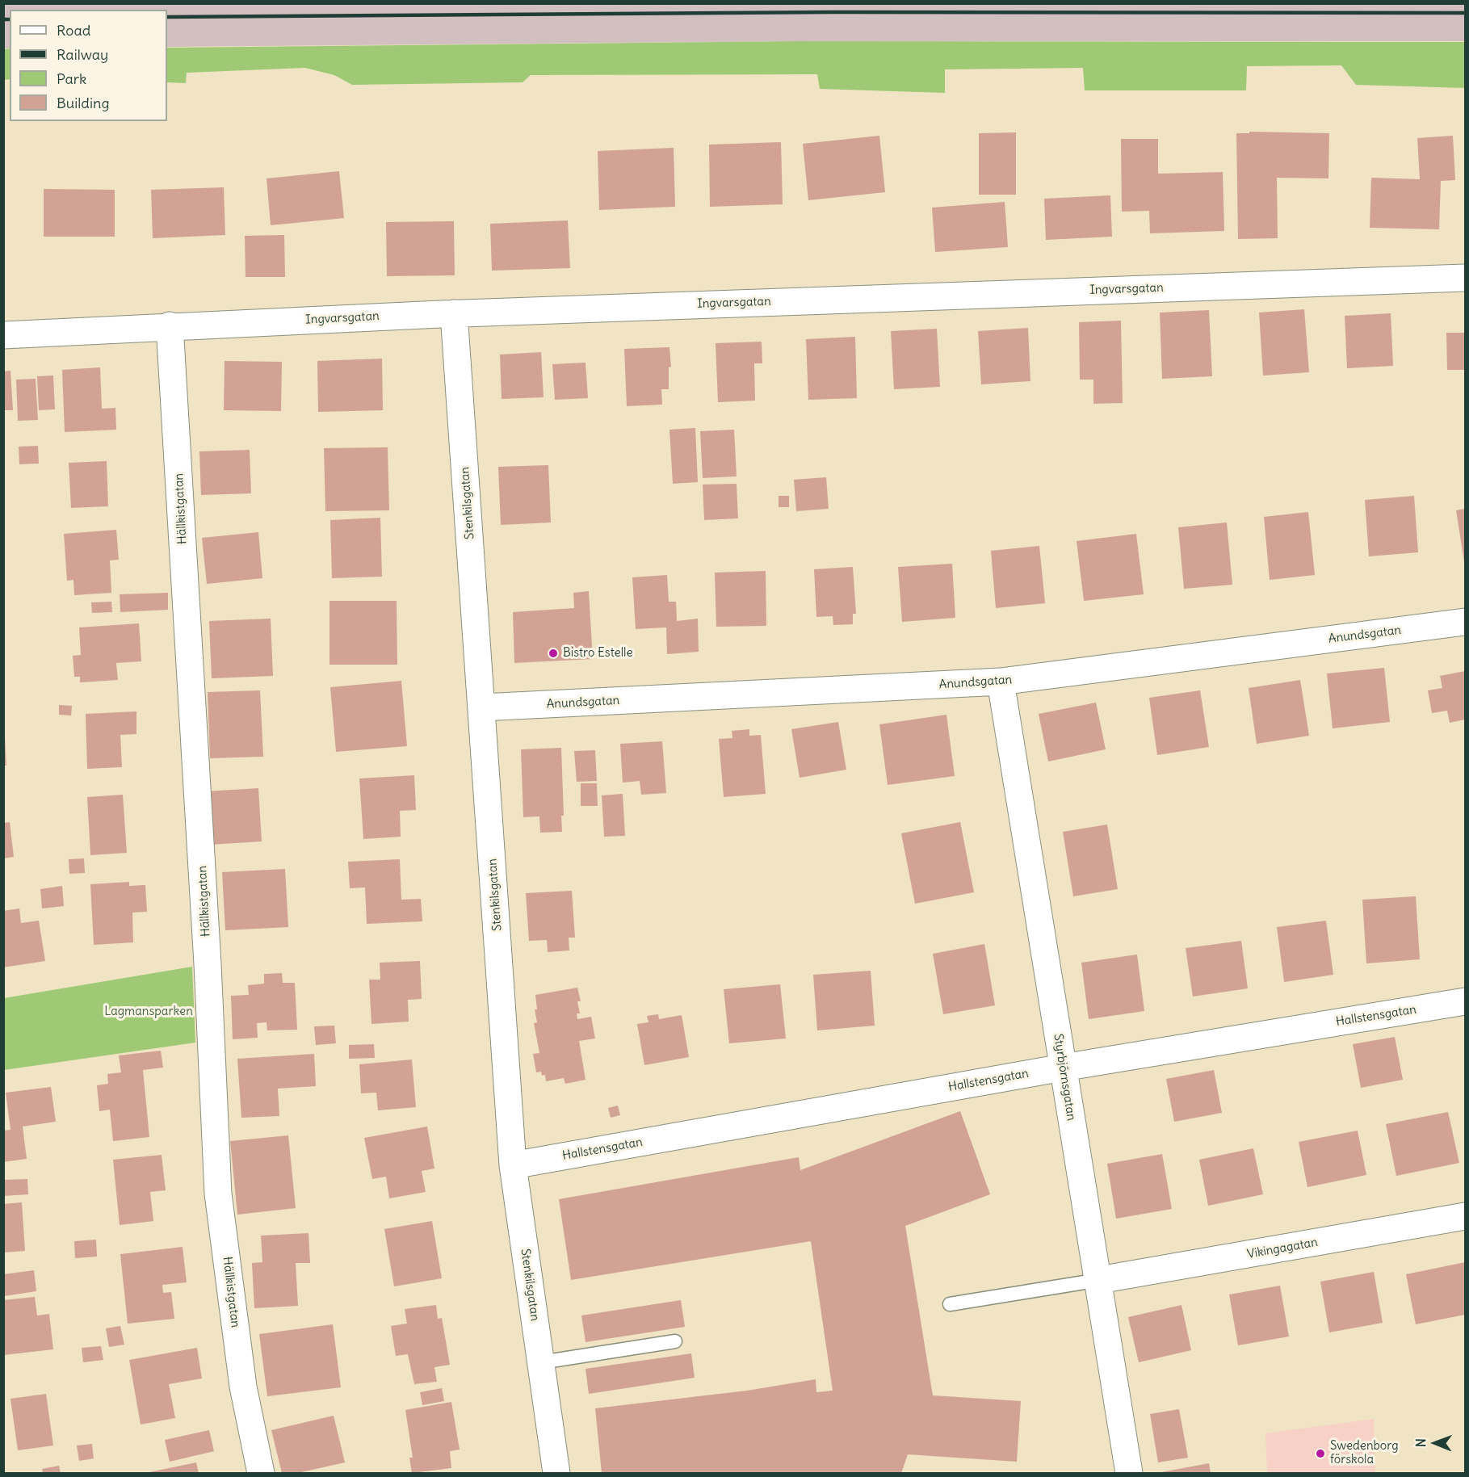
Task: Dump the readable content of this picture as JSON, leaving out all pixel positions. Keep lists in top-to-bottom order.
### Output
{
  "streets": {
    "street": [
      "Ingvarsgatan",
      "Stenkilsgatan",
      "Hällkistgatan",
      "Anundsgatan",
      "Hallstensgatan",
      "Styrbjörnsgatan",
      "Vikingagatan"
    ]
  },
  "crossings": [
    ["Ingvarsgatan", "Stenkilsgatan"],
    ["Ingvarsgatan", "Hällkistgatan"],
    ["Stenkilsgatan", "Anundsgatan"],
    ["Stenkilsgatan", "Hallstensgatan"],
    ["Anundsgatan", "Styrbjörnsgatan"],
    ["Hallstensgatan", "Styrbjörnsgatan"],
    ["Styrbjörnsgatan", "Vikingagatan"]
  ],
  "parks": ["Lagmansparken"],
  "places": ["Bistro Estelle", "Swedenborg förskola"],
  "legend": [
    "Road",
    "Railway",
    "Park",
    "Building"
  ],
  "north": "left"
}
